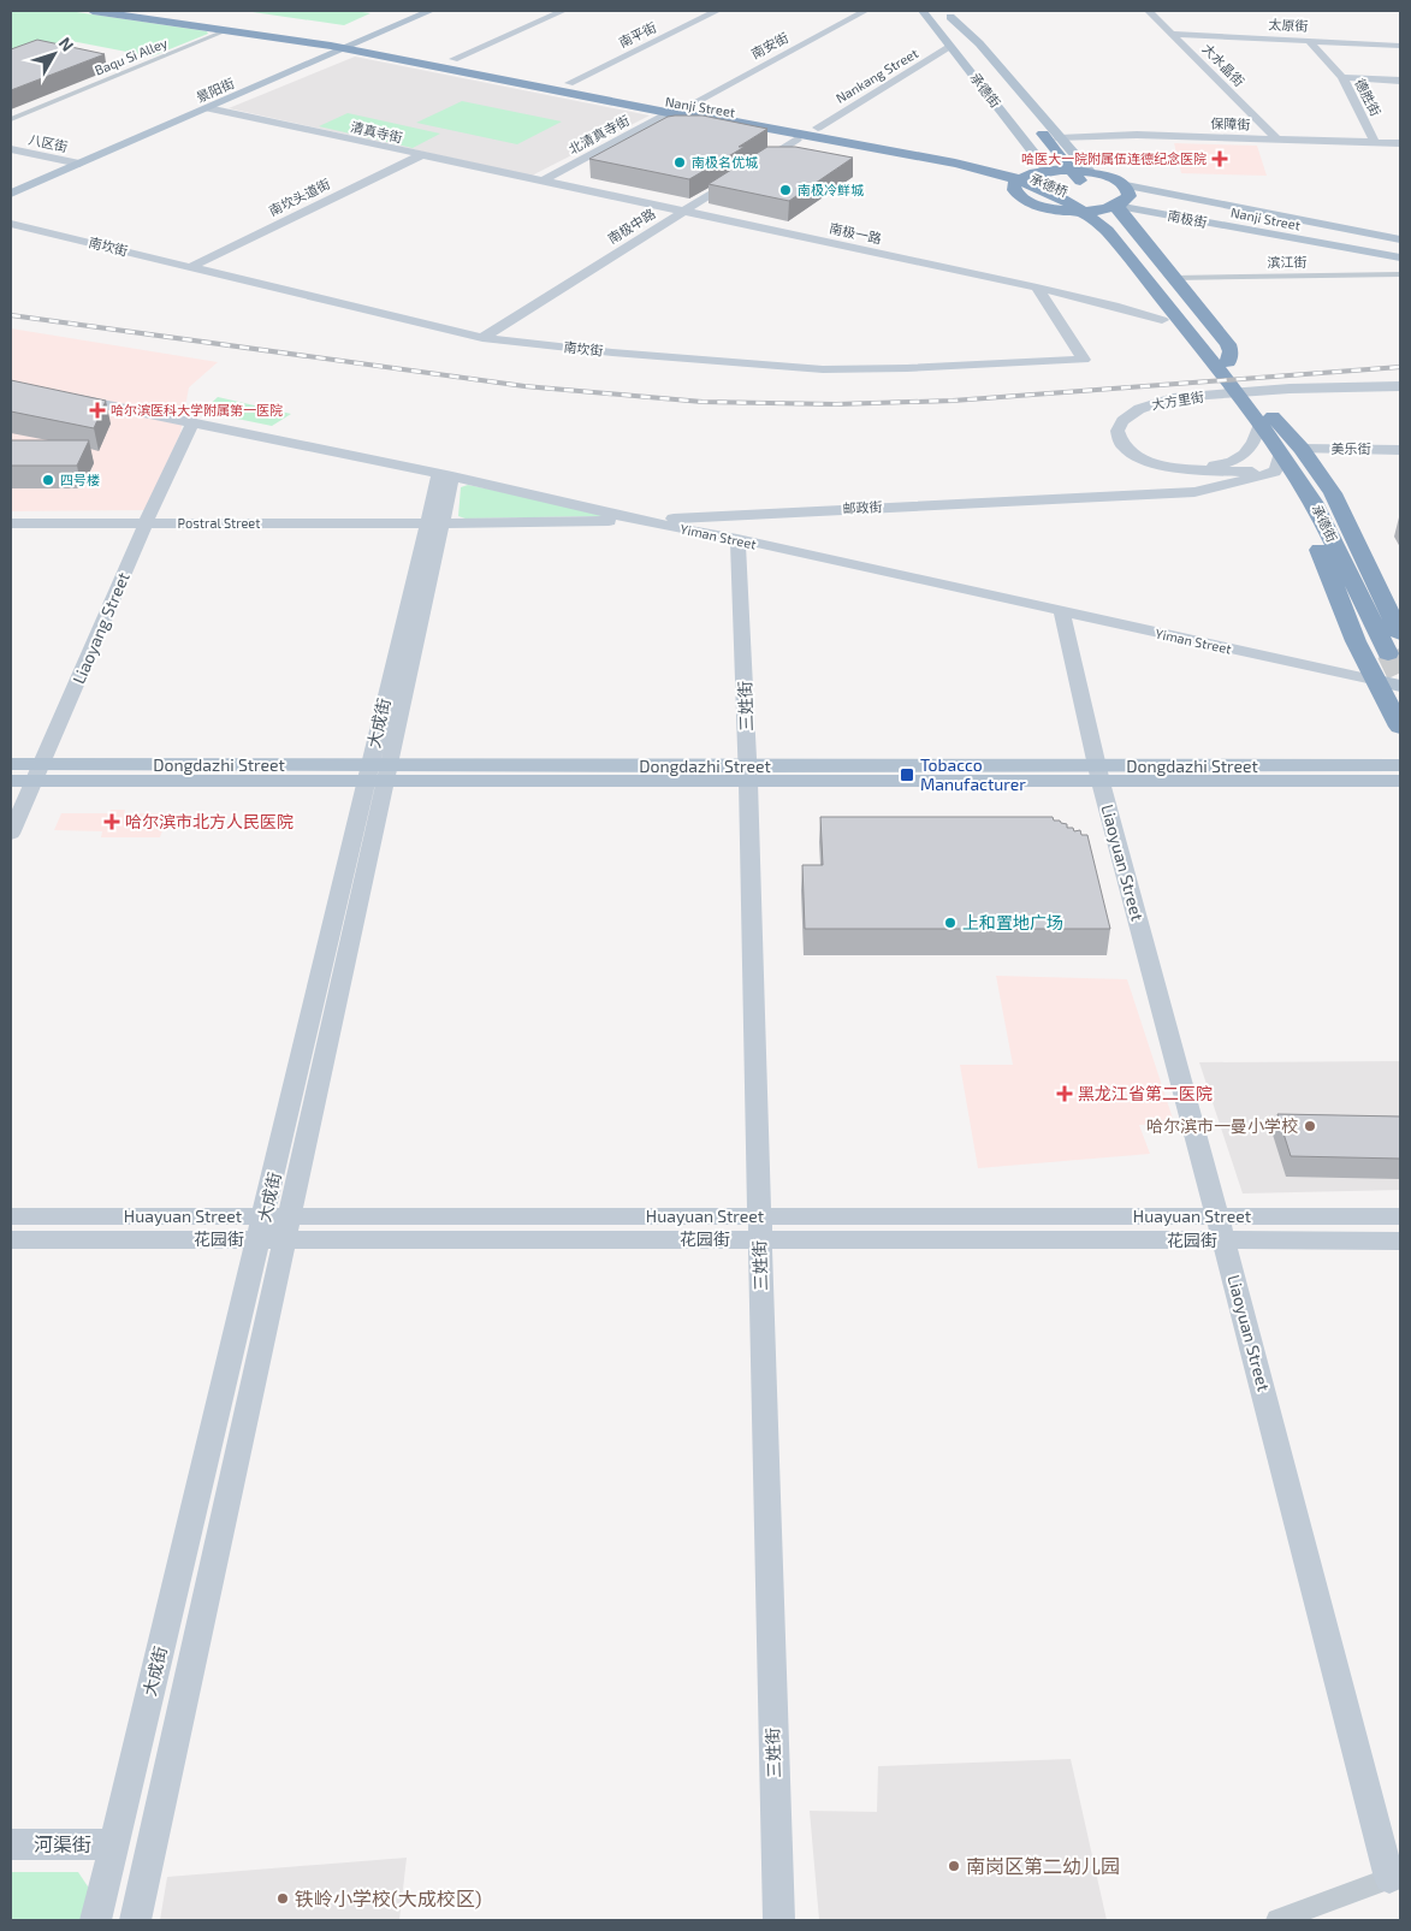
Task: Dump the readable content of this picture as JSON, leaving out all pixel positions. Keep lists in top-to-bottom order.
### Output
{
  "streets": {
    "highway": ["承德街", "Nanji Street", "承德桥"],
    "main road": ["景阳街", "南极街", "Dongdazhi Street"],
    "street": [
      "太原街",
      "南平街",
      "南安街",
      "Baqu Si Alley",
      "大水晶街",
      "Nankang Street",
      "德胜街",
      "保障街",
      "清真寺街",
      "北清真寺街",
      "八区街",
      "南坎头道街",
      "南极中路",
      "南极一路",
      "南坎街",
      "滨江街",
      "大方里街",
      "美乐街",
      "邮政街",
      "Postral Street",
      "Yiman Street",
      "Liaoyang Street",
      "三姓街",
      "大成街",
      "Liaoyuan Street",
      "Huayuan Street",
      "花园街",
      "河渠街"
    ]
  },
  "crossings": [
    ["太原街", "大水晶街"],
    ["太原街", "德胜街"],
    ["南平街", "Nanji Street"],
    ["南安街", "Nanji Street"],
    ["大水晶街", "保障街"],
    ["Nankang Street", "承德街"],
    ["Nankang Street", "Nanji Street"],
    ["景阳街", "Nanji Street"],
    ["景阳街", "清真寺街"],
    ["景阳街", "八区街"],
    ["承德街", "Nanji Street"],
    ["承德街", "承德桥"],
    ["承德街", "大方里街"],
    ["承德街", "美乐街"],
    ["承德街", "邮政街"],
    ["德胜街", "保障街"],
    ["Nanji Street", "北清真寺街"],
    ["Nanji Street", "南极街"],
    ["Nanji Street", "南极中路"],
    ["清真寺街", "北清真寺街"],
    ["清真寺街", "南坎头道街"],
    ["清真寺街", "南极一路"],
    ["北清真寺街", "南极一路"],
    ["南坎头道街", "南坎街"],
    ["南极中路", "南极一路"],
    ["南极中路", "南坎街"],
    ["南极一路", "南坎街"],
    ["大方里街", "美乐街"],
    ["大方里街", "邮政街"],
    ["美乐街", "邮政街"],
    ["邮政街", "Postral Street"],
    ["邮政街", "Yiman Street"],
    ["邮政街", "大成街"],
    ["Postral Street", "Liaoyang Street"],
    ["Postral Street", "大成街"],
    ["Yiman Street", "Liaoyang Street"],
    ["Yiman Street", "三姓街"],
    ["Yiman Street", "大成街"],
    ["Yiman Street", "Liaoyuan Street"],
    ["Liaoyang Street", "Dongdazhi Street"],
    ["三姓街", "Dongdazhi Street"],
    ["三姓街", "花园街"],
    ["大成街", "Dongdazhi Street"],
    ["大成街", "Huayuan Street"],
    ["大成街", "花园街"],
    ["大成街", "河渠街"],
    ["Dongdazhi Street", "Liaoyuan Street"],
    ["Liaoyuan Street", "Huayuan Street"],
    ["Liaoyuan Street", "花园街"],
    ["Huayuan Street", "花园街"]
  ],
  "places": {
    "health": [
      "哈医大一院附属伍连德纪念医院",
      "哈尔滨医科大学附属第一医院",
      "哈尔滨市北方人民医院",
      "黑龙江省第二医院"
    ],
    "other": [
      "南极名优城",
      "南极冷鲜城",
      "四号楼",
      "上和置地广场",
      "哈尔滨市一曼小学校",
      "南岗区第二幼儿园",
      "铁岭小学校(大成校区)"
    ],
    "transit": ["Tobacco Manufacturer"]
  },
  "north": "top right"
}
